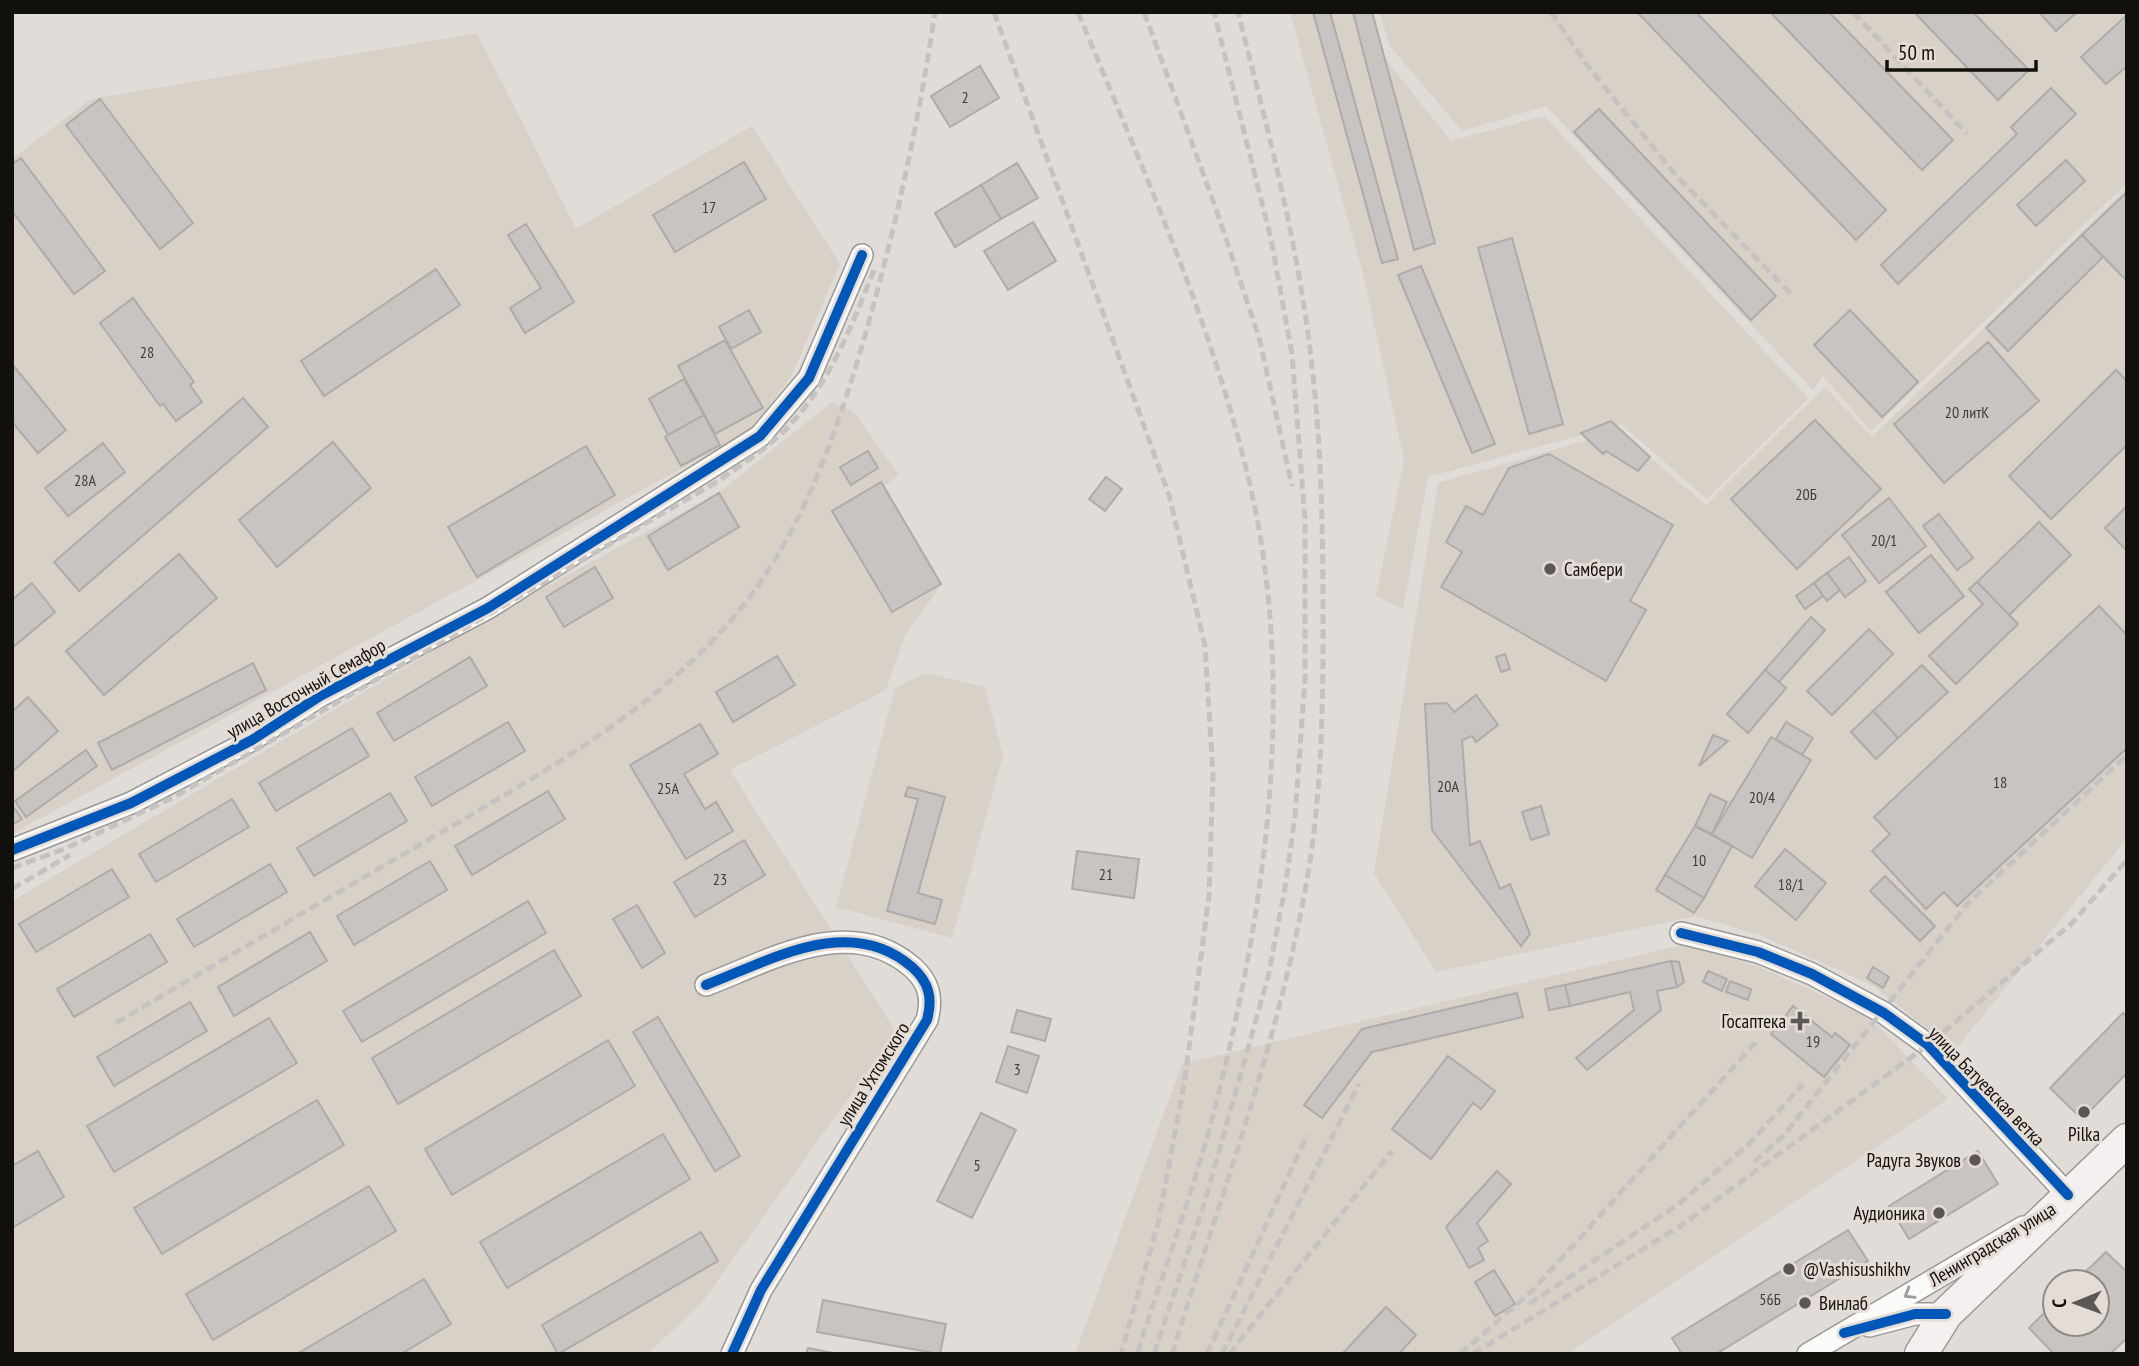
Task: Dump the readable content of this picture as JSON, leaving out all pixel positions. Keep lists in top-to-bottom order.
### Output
{
  "streets": {
    "main road": ["Ленинградская улица"],
    "street": ["улица Восточный Семафор", "улица Ухтомского", "улица Батуевская ветка"]
  },
  "crossings": [
    ["улица Батуевская ветка", "Ленинградская улица"]
  ],
  "places": {
    "other": [
      "Самбери",
      "Pilka",
      "Радуга Звуков",
      "Аудионика",
      "@Vashisushikhv",
      "Винлаб"
    ],
    "health": ["Госаптека"]
  },
  "house_numbers": [
    "2",
    "17",
    "28",
    "20 литК",
    "28А",
    "20Б",
    "20/1",
    "18",
    "20А",
    "25А",
    "20/4",
    "10",
    "21",
    "23",
    "18/1",
    "19",
    "3",
    "5",
    "56Б"
  ],
  "scale_bar": "50 m",
  "north": "left"
}
